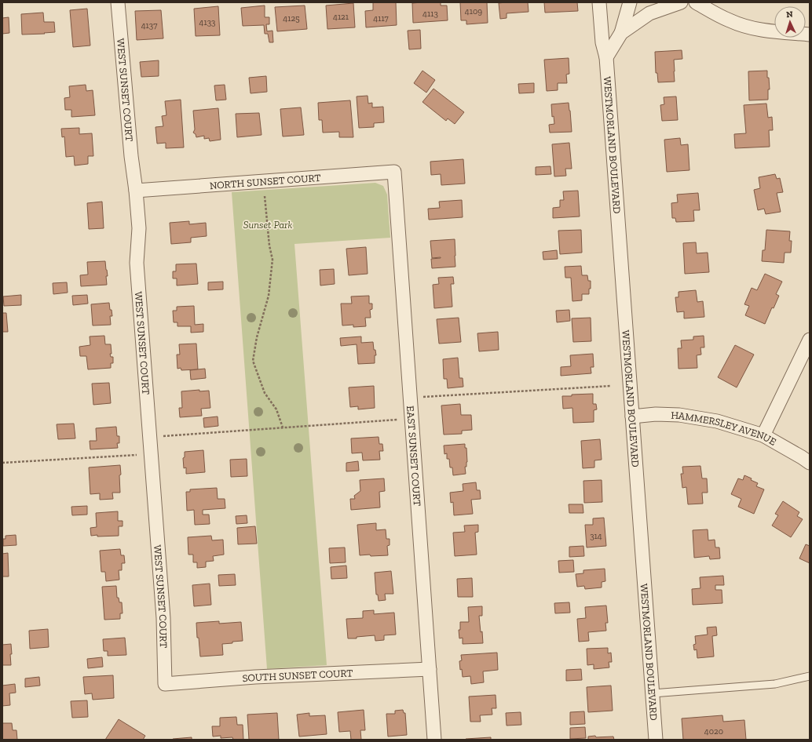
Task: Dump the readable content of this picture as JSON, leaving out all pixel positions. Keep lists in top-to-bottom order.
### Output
{
  "streets": {
    "street": [
      "WEST SUNSET COURT",
      "WESTMORLAND BOULEVARD",
      "NORTH SUNSET COURT",
      "HAMMERSLEY AVENUE",
      "EAST SUNSET COURT",
      "SOUTH SUNSET COURT"
    ]
  },
  "crossings": [
    ["WEST SUNSET COURT", "NORTH SUNSET COURT"],
    ["WEST SUNSET COURT", "SOUTH SUNSET COURT"],
    ["WESTMORLAND BOULEVARD", "HAMMERSLEY AVENUE"],
    ["NORTH SUNSET COURT", "EAST SUNSET COURT"],
    ["EAST SUNSET COURT", "SOUTH SUNSET COURT"]
  ],
  "parks": ["Sunset Park"],
  "house_numbers": [
    "4109",
    "4113",
    "4121",
    "4125",
    "4117",
    "4133",
    "4137",
    "314",
    "4020"
  ],
  "north": "top"
}
